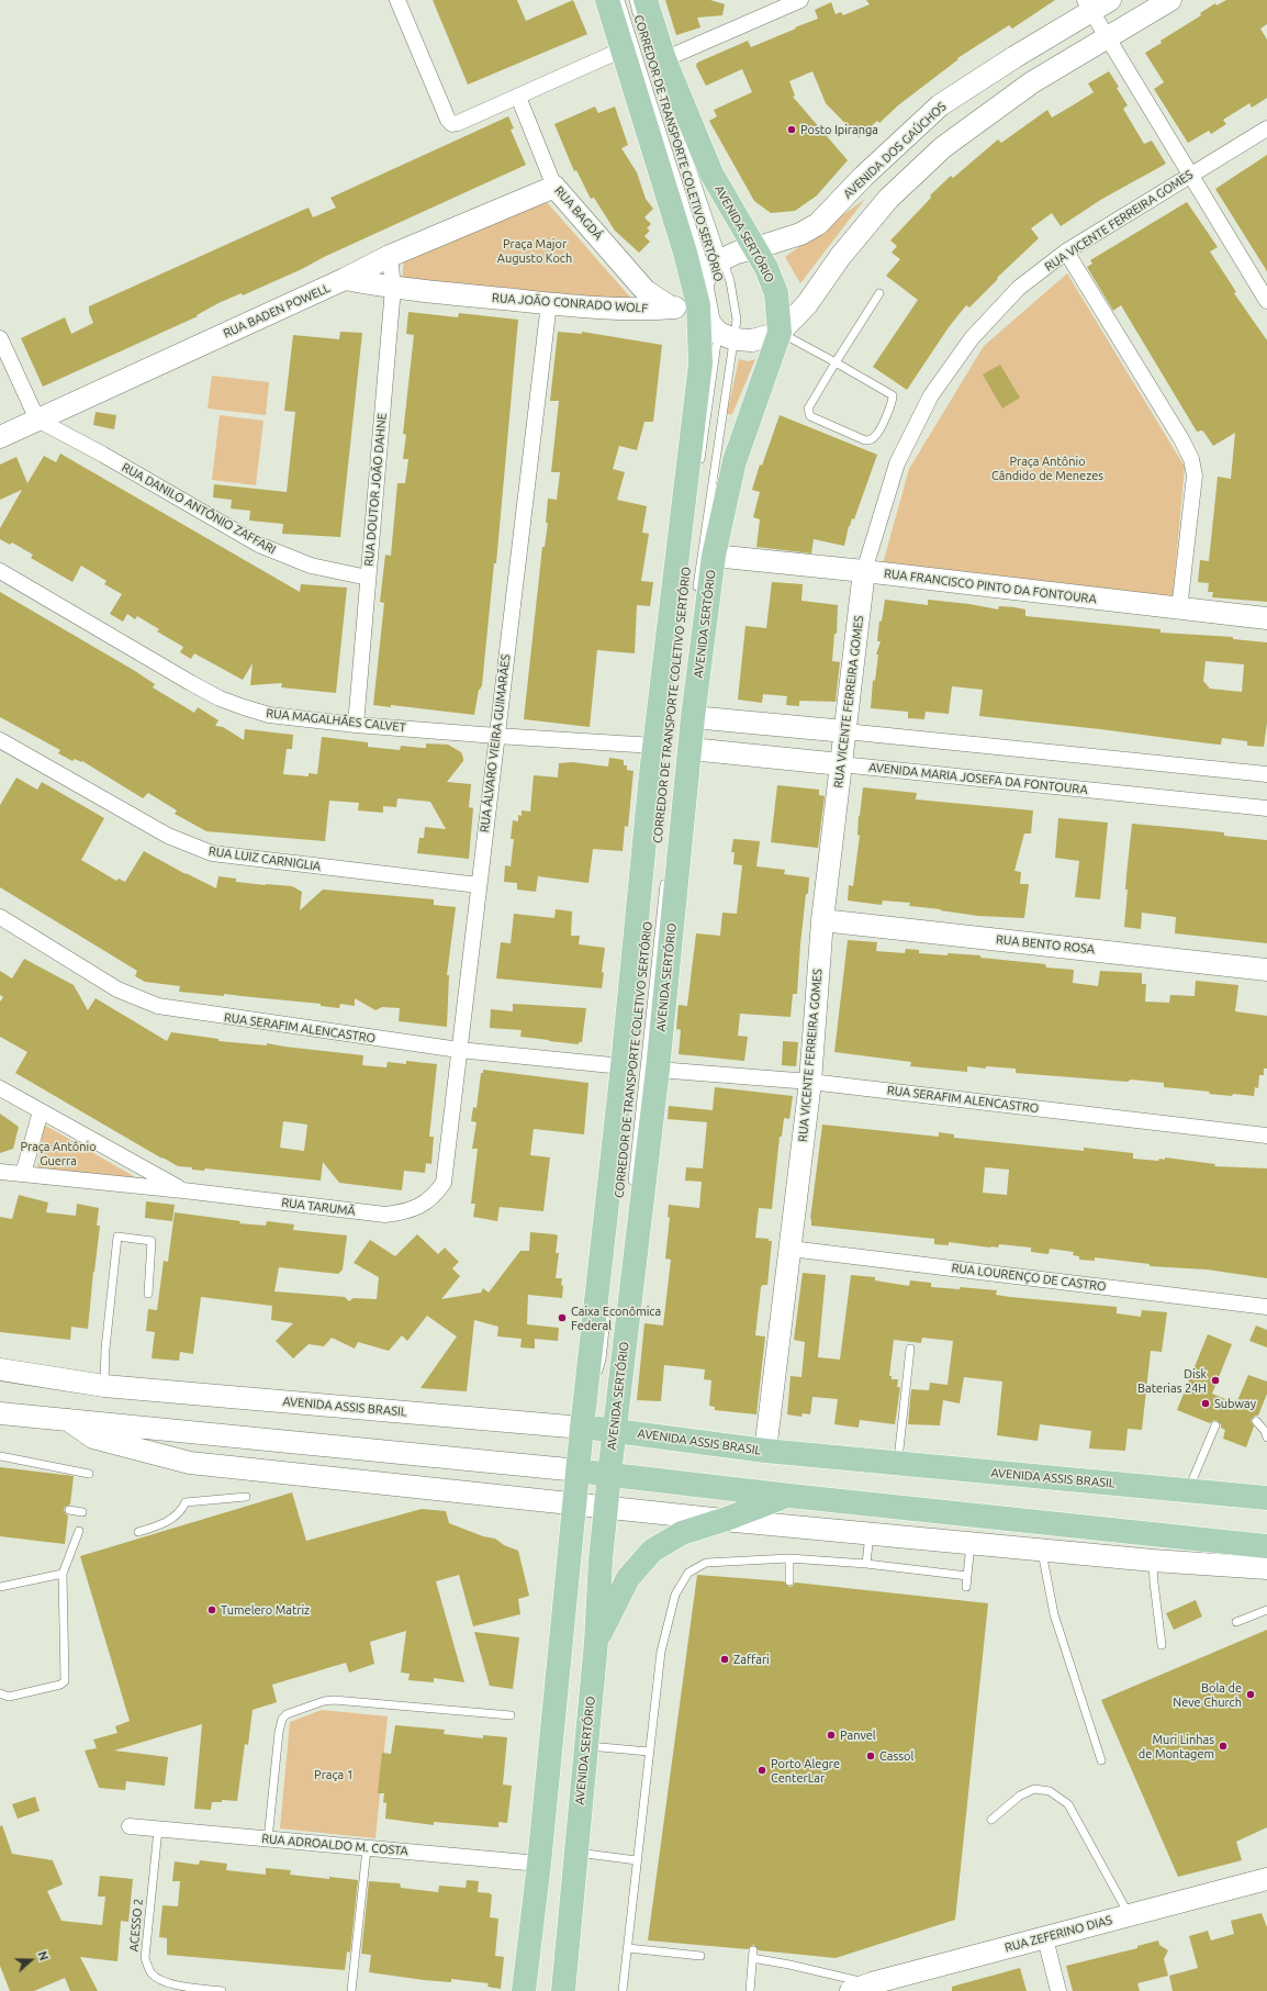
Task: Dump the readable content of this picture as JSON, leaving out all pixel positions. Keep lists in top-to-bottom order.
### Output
{
  "streets": {
    "main road": ["AVENIDA SERTÓRIO", "AVENIDA ASSIS BRASIL"],
    "street": [
      "AVENIDA DOS GAÚCHOS",
      "RUA BAGDÁ",
      "RUA VICENTE FERREIRA GOMES",
      "RUA JOÃO CONRADO WOLF",
      "RUA BADEN POWELL",
      "RUA DOUTOR JOÃO DAHNE",
      "RUA DANILO ANTÔNIO ZAFFARI",
      "RUA FRANCISCO PINTO DA FONTOURA",
      "RUA MAGALHÃES CALVET",
      "RUA ÁLVARO VIEIRA GUIMARÃES",
      "AVENIDA MARIA JOSEFA DA FONTOURA",
      "RUA LUIZ CARNIGLIA",
      "RUA BENTO ROSA",
      "RUA SERAFIM ALENCASTRO",
      "RUA TARUMÃ",
      "RUA LOURENÇO DE CASTRO",
      "RUA ADROALDO M. COSTA",
      "RUA ZEFERINO DIAS"
    ],
    "lane": ["CORREDOR DE TRANSPORTE COLETIVO SERTÓRIO", "ACESSO 2"]
  },
  "crossings": [
    ["CORREDOR DE TRANSPORTE COLETIVO SERTÓRIO", "AVENIDA DOS GAÚCHOS"],
    ["CORREDOR DE TRANSPORTE COLETIVO SERTÓRIO", "AVENIDA SERTÓRIO"],
    ["AVENIDA DOS GAÚCHOS", "AVENIDA SERTÓRIO"],
    ["RUA BAGDÁ", "RUA JOÃO CONRADO WOLF"],
    ["RUA BAGDÁ", "RUA BADEN POWELL"],
    ["RUA VICENTE FERREIRA GOMES", "RUA FRANCISCO PINTO DA FONTOURA"],
    ["RUA VICENTE FERREIRA GOMES", "AVENIDA MARIA JOSEFA DA FONTOURA"],
    ["RUA VICENTE FERREIRA GOMES", "RUA BENTO ROSA"],
    ["RUA VICENTE FERREIRA GOMES", "RUA SERAFIM ALENCASTRO"],
    ["RUA VICENTE FERREIRA GOMES", "RUA LOURENÇO DE CASTRO"],
    ["RUA VICENTE FERREIRA GOMES", "AVENIDA ASSIS BRASIL"],
    ["AVENIDA SERTÓRIO", "RUA FRANCISCO PINTO DA FONTOURA"],
    ["AVENIDA SERTÓRIO", "AVENIDA MARIA JOSEFA DA FONTOURA"],
    ["AVENIDA SERTÓRIO", "RUA SERAFIM ALENCASTRO"],
    ["AVENIDA SERTÓRIO", "AVENIDA ASSIS BRASIL"],
    ["RUA JOÃO CONRADO WOLF", "RUA BADEN POWELL"],
    ["RUA JOÃO CONRADO WOLF", "RUA DOUTOR JOÃO DAHNE"],
    ["RUA JOÃO CONRADO WOLF", "RUA ÁLVARO VIEIRA GUIMARÃES"],
    ["RUA BADEN POWELL", "RUA DOUTOR JOÃO DAHNE"],
    ["RUA BADEN POWELL", "RUA DANILO ANTÔNIO ZAFFARI"],
    ["RUA DOUTOR JOÃO DAHNE", "RUA DANILO ANTÔNIO ZAFFARI"],
    ["RUA DOUTOR JOÃO DAHNE", "RUA MAGALHÃES CALVET"],
    ["RUA MAGALHÃES CALVET", "RUA ÁLVARO VIEIRA GUIMARÃES"],
    ["RUA ÁLVARO VIEIRA GUIMARÃES", "RUA LUIZ CARNIGLIA"],
    ["RUA ÁLVARO VIEIRA GUIMARÃES", "RUA SERAFIM ALENCASTRO"],
    ["RUA ÁLVARO VIEIRA GUIMARÃES", "RUA TARUMÃ"],
    ["RUA ADROALDO M. COSTA", "ACESSO 2"]
  ],
  "parks": [
    "Praça Major Augusto Koch",
    "Praça Antônio Cândido de Menezes",
    "Praça Antônio Guerra",
    "Praça 1"
  ],
  "places": [
    "Posto Ipiranga",
    "Caixa Econômica Federal",
    "Disk Baterias 24H",
    "Subway",
    "Tumelero Matriz",
    "Zaffari",
    "Bola de Neve Church",
    "Panvel",
    "Muri Linhas de Montagem",
    "Cassol",
    "Porto Alegre CenterLar"
  ],
  "north": "right"
}
